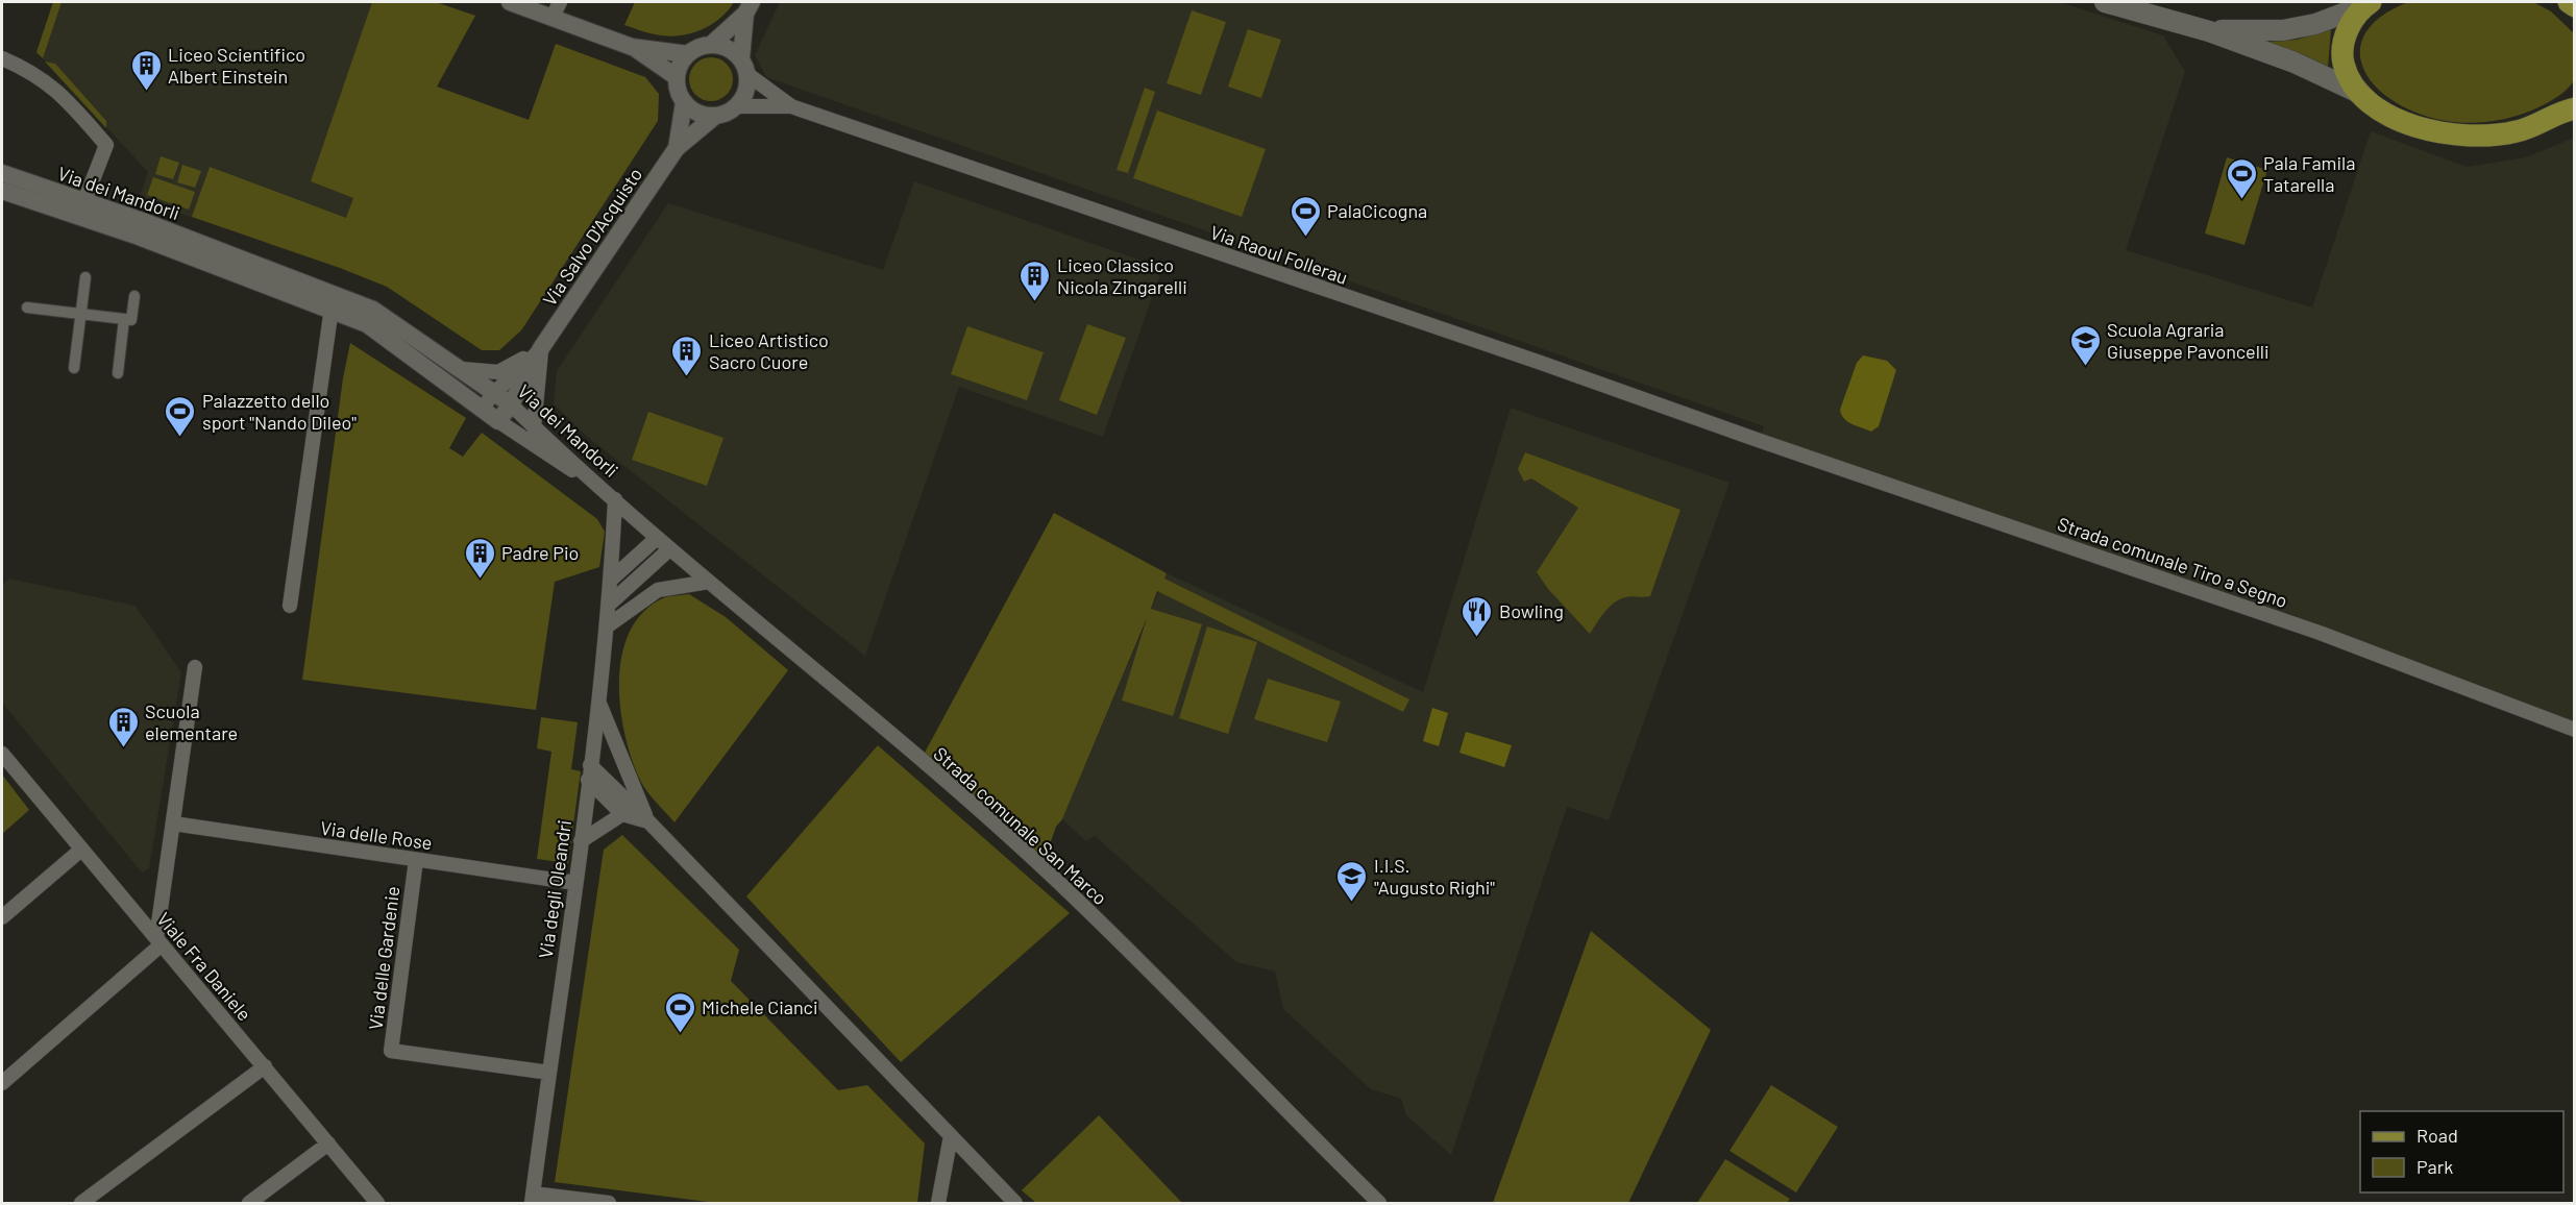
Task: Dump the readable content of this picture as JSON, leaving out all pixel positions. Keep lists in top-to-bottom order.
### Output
{
  "streets": {
    "street": [
      "Via dei Mandorli",
      "Via Salvo D'Acquisto",
      "Via Raoul Follerau",
      "Strada comunale Tiro a Segno",
      "Strada comunale San Marco",
      "Via delle Rose",
      "Via degli Oleandri",
      "Via delle Gardenie",
      "Viale Fra Daniele"
    ]
  },
  "crossings": [
    ["Via dei Mandorli", "Via Salvo D'Acquisto"],
    ["Via dei Mandorli", "Strada comunale San Marco"],
    ["Via dei Mandorli", "Via degli Oleandri"],
    ["Via Salvo D'Acquisto", "Via Raoul Follerau"],
    ["Via Raoul Follerau", "Strada comunale Tiro a Segno"],
    ["Strada comunale San Marco", "Via degli Oleandri"],
    ["Via delle Rose", "Via degli Oleandri"],
    ["Via delle Rose", "Via delle Gardenie"],
    ["Via degli Oleandri", "Via delle Gardenie"]
  ],
  "places": {
    "building": [
      "Liceo Scientifico Albert Einstein",
      "Liceo Classico Nicola Zingarelli",
      "Liceo Artistico Sacro Cuore",
      "Padre Pio",
      "Scuola elementare"
    ],
    "sports": [
      "Pala Famila Tatarella",
      "PalaCicogna",
      "Palazzetto dello sport \"Nando Dileo\"",
      "Michele Cianci"
    ],
    "school or university": ["Scuola Agraria Giuseppe Pavoncelli", "I.I.S. \"Augusto Righi\""],
    "restaurant": ["Bowling"]
  },
  "legend": ["Road", "Park"]
}
